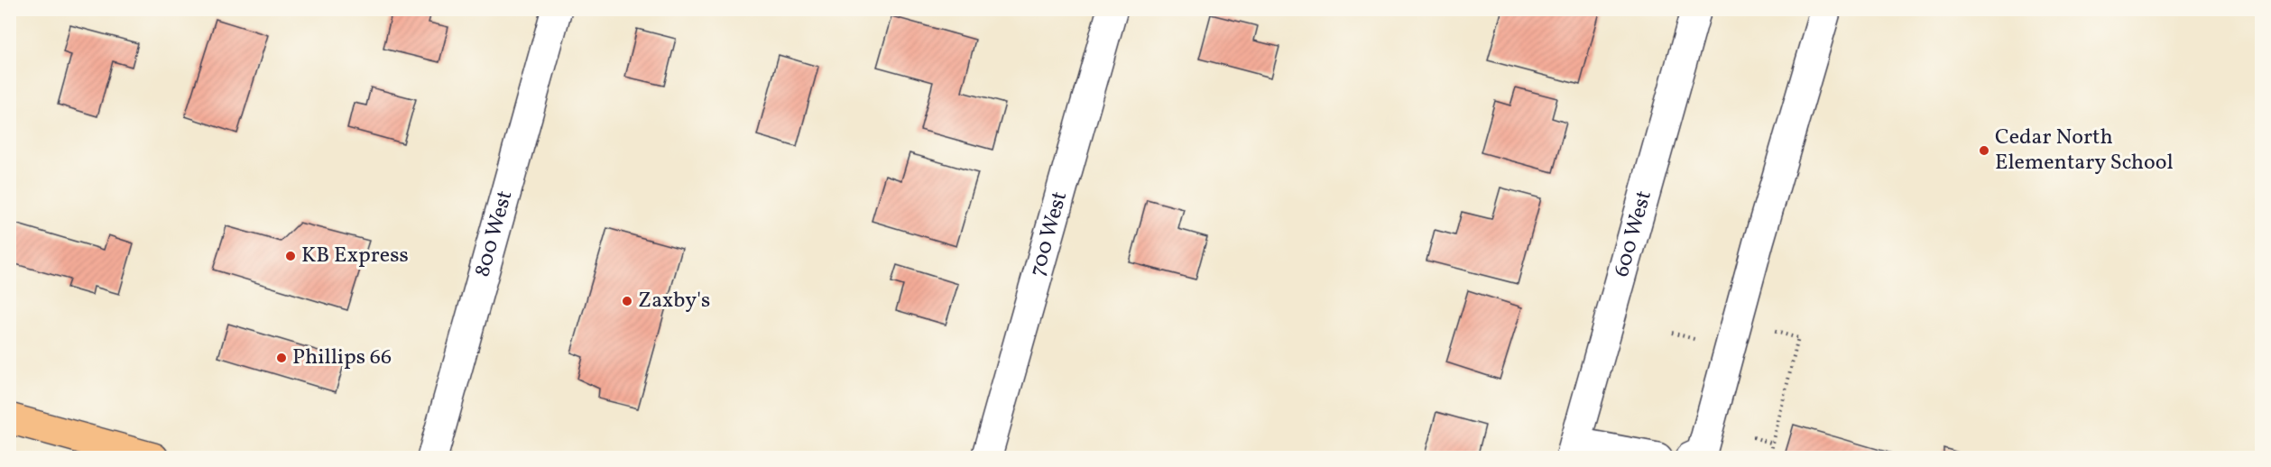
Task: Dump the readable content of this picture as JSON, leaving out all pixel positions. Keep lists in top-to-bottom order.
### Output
{
  "streets": {
    "street": ["800 West", "700 West", "600 West"]
  },
  "places": [
    "Cedar North Elementary School",
    "KB Express",
    "Zaxby's",
    "Phillips 66"
  ]
}
